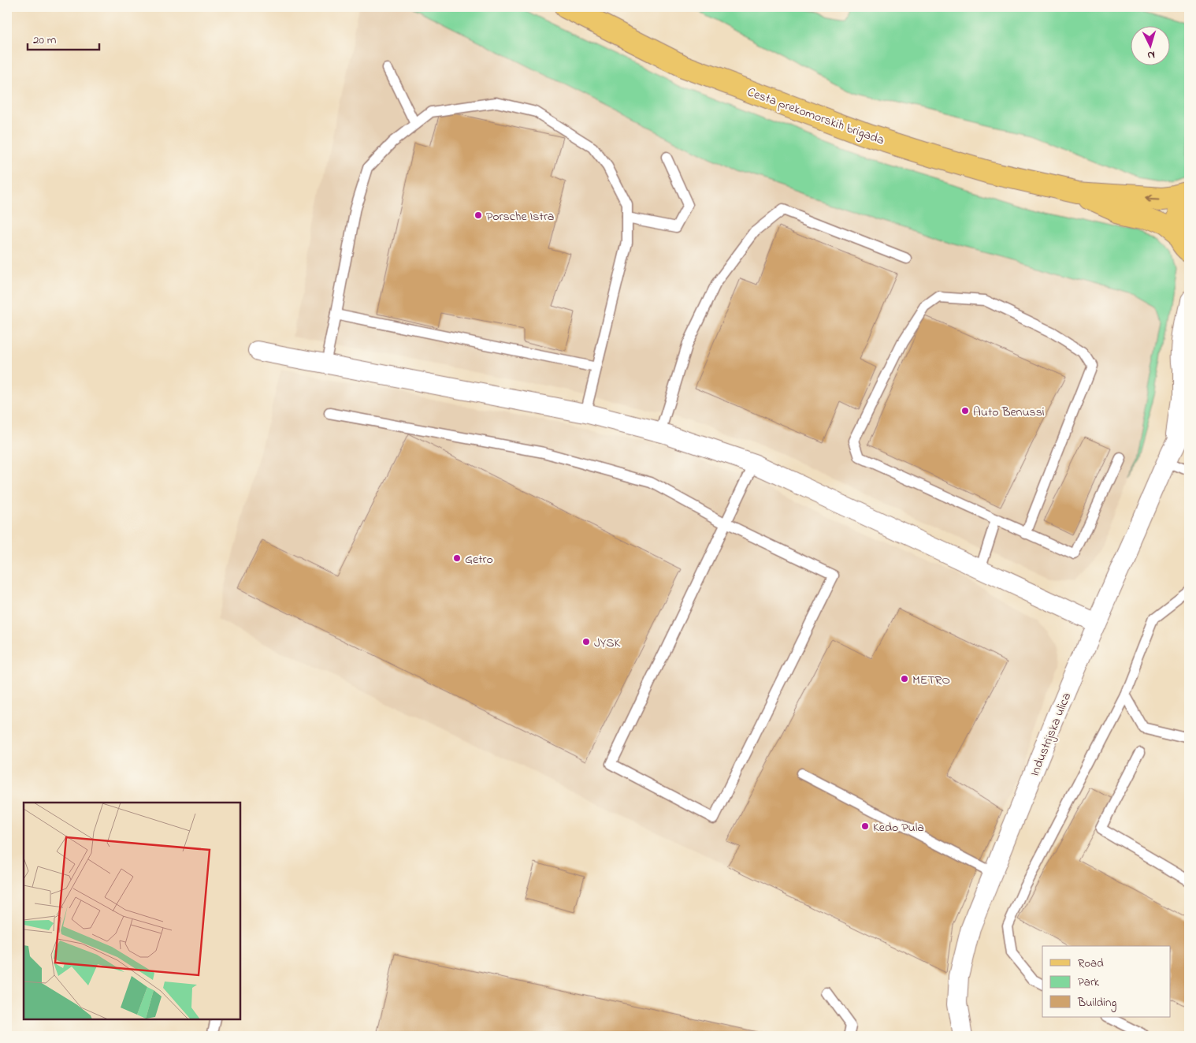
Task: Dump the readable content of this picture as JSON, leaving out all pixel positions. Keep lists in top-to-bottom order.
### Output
{
  "streets": {
    "main road": ["Cesta prekomorskih brigada"],
    "street": ["Industrijska ulica"]
  },
  "places": [
    "Porsche Istra",
    "Auto Benussi",
    "Getro",
    "JYSK",
    "METRO",
    "Kedo Pula"
  ],
  "legend": ["Road", "Park", "Building"],
  "scale_bar": "20 m",
  "north": "bottom"
}
